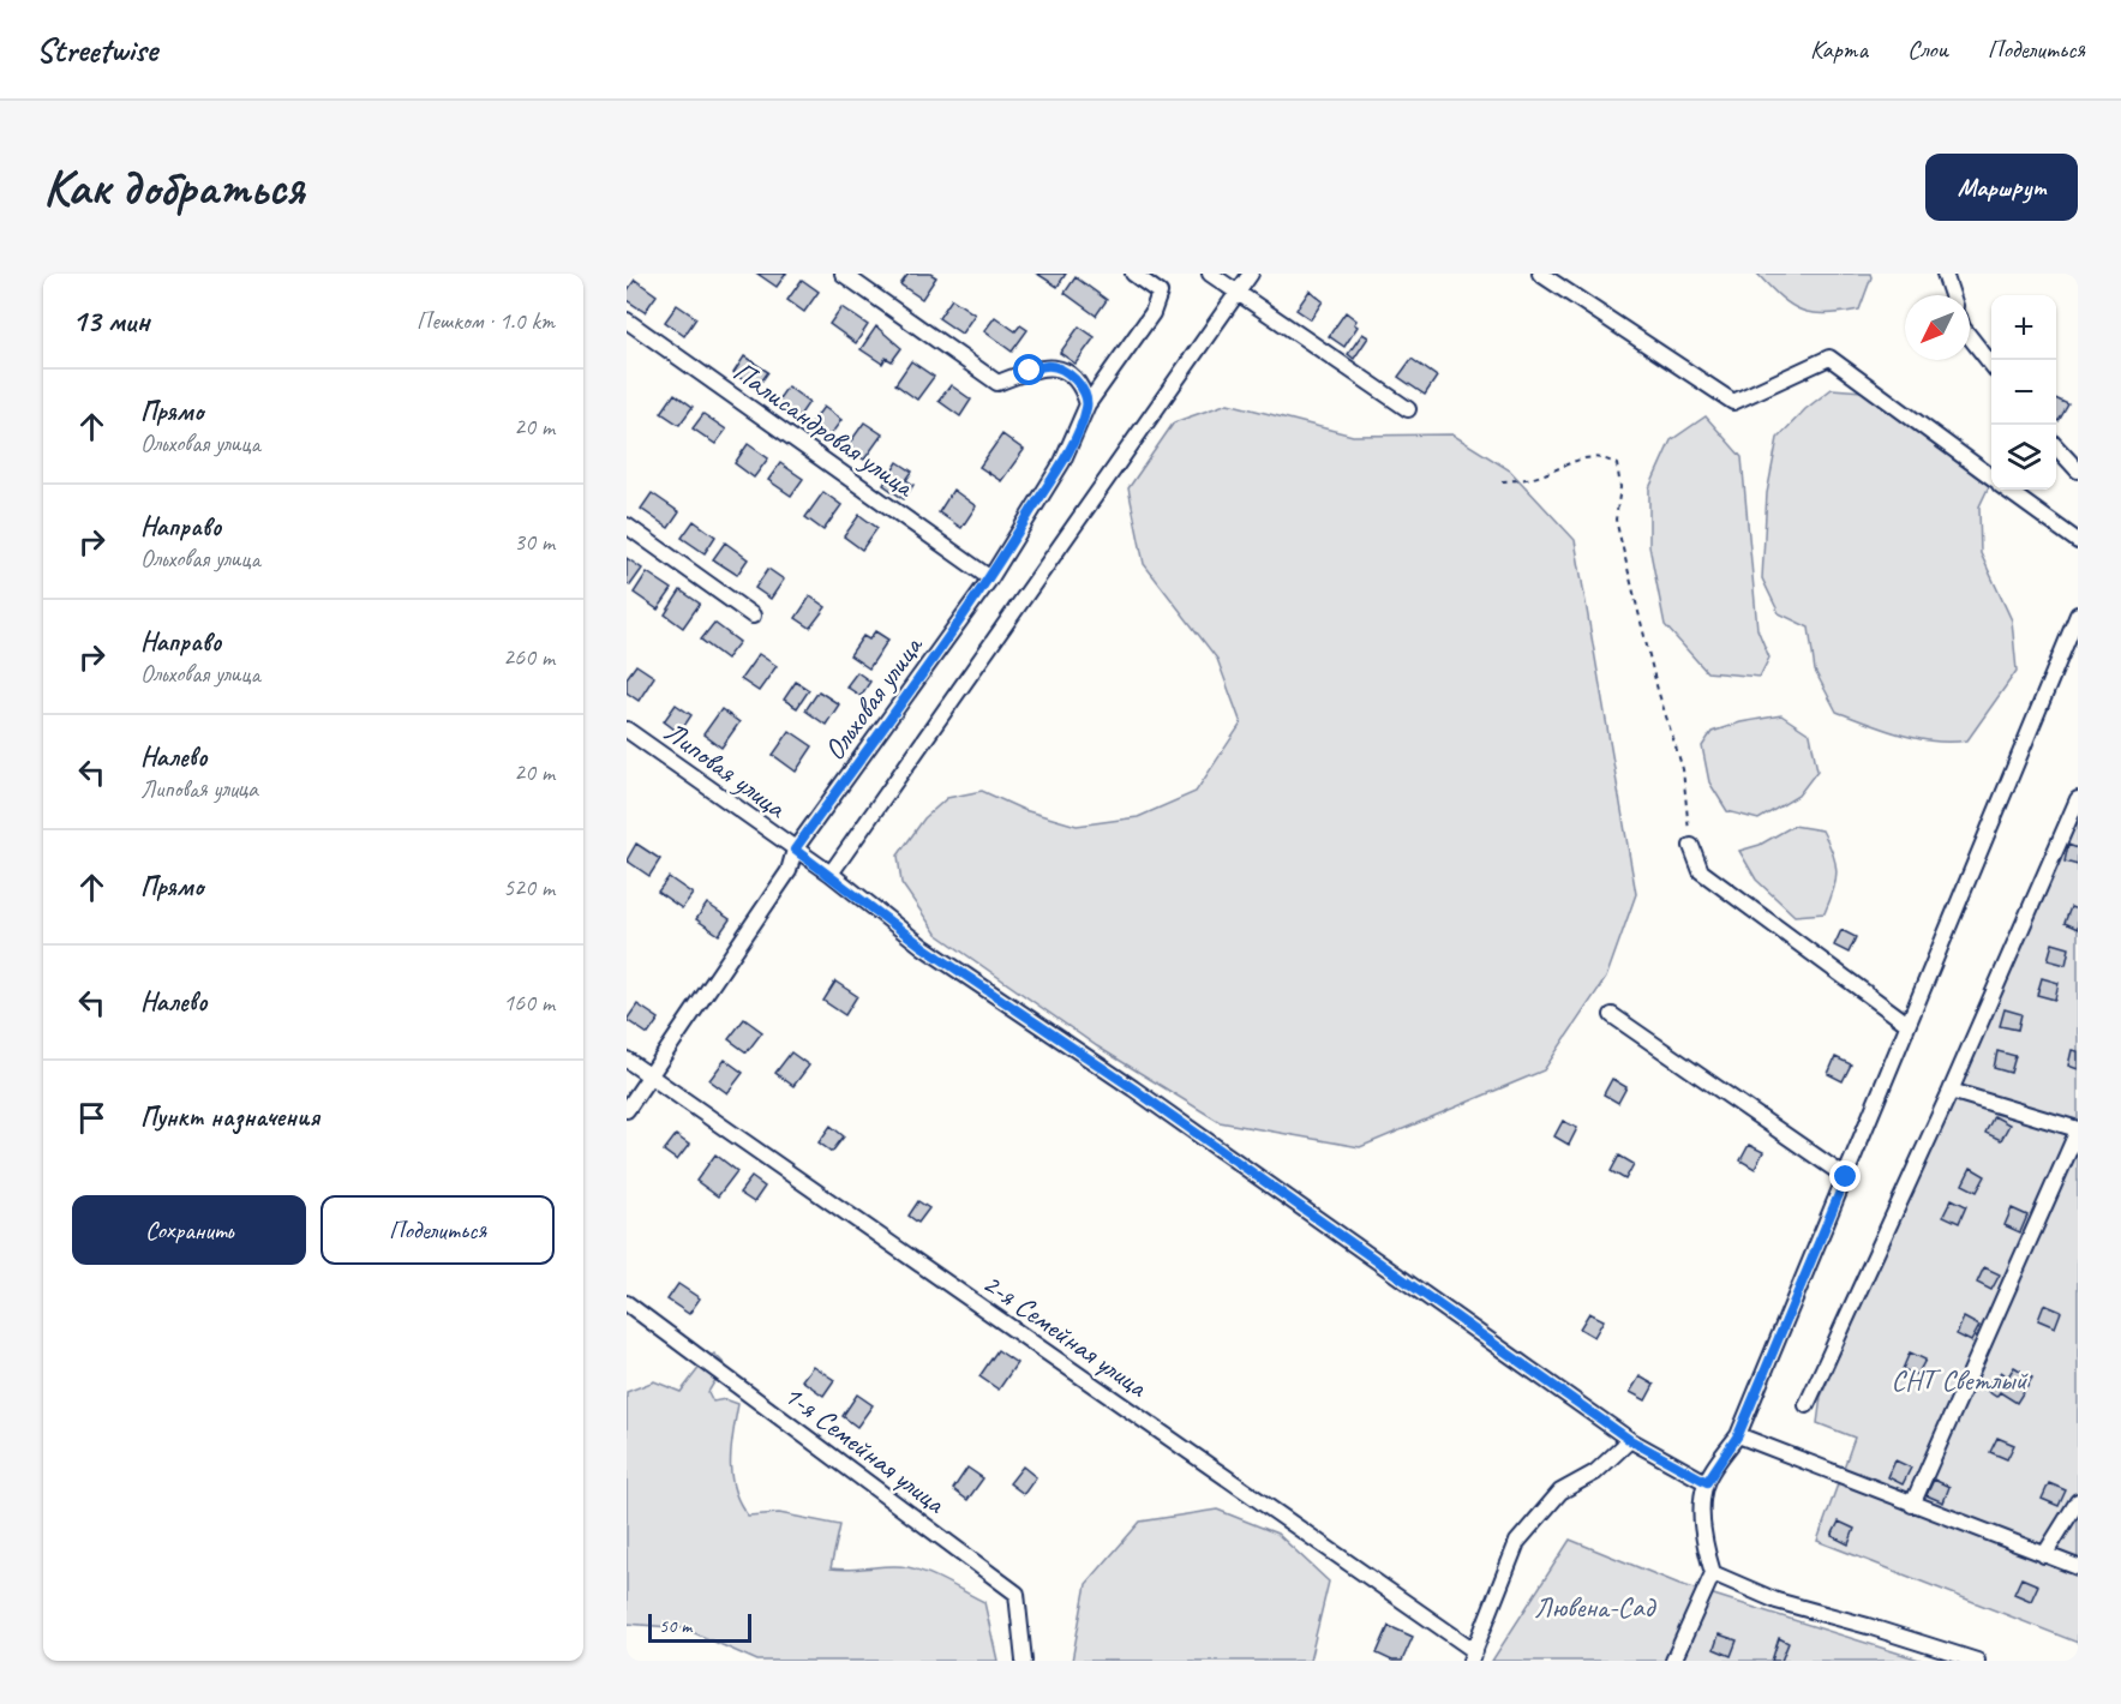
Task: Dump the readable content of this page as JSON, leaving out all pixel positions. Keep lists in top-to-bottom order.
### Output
{
  "streets": {
    "street": [
      "Палисандровая улица",
      "Ольховая улица",
      "Липовая улица",
      "2-я Семейная улица",
      "1-я Семейная улица"
    ]
  },
  "crossings": [
    ["Палисандровая улица", "Ольховая улица"],
    ["Ольховая улица", "Липовая улица"],
    ["Ольховая улица", "2-я Семейная улица"]
  ],
  "parks": ["СНТ Светлый", "Лювена-Сад"],
  "scale_bar": "50 m",
  "north": "bottom left",
  "page": {
    "header": "Streetwise",
    "nav": ["Карта", "Слои", "Поделиться"],
    "buttons": [
      "Маршрут",
      ["Сохранить", "Поделиться"]
    ],
    "title": "Как добраться",
    "heading": ["13 мин", "Пешком · 1.0 km"],
    "map_buttons": ["+", "−"],
    "list": [
      ["Прямо", "Ольховая улица", "20 m"],
      ["Направо", "Ольховая улица", "30 m"],
      ["Направо", "Ольховая улица", "260 m"],
      ["Налево", "Липовая улица", "20 m"],
      ["Прямо", "520 m"],
      ["Налево", "160 m"],
      "Пункт назначения"
    ],
    "scale": "50 m"
  }
}
